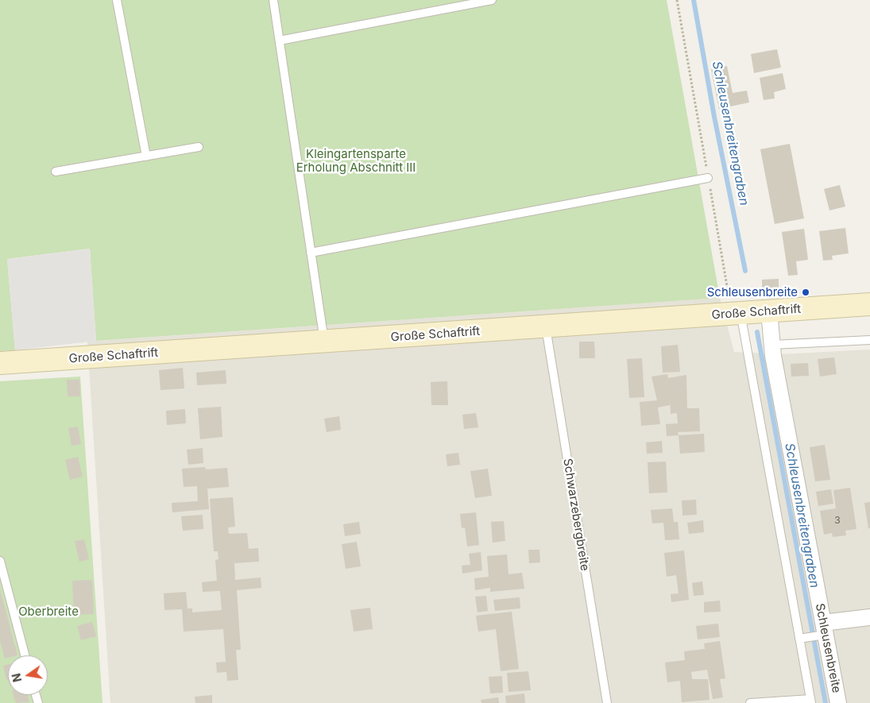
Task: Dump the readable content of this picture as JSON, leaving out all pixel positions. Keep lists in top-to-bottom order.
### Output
{
  "streets": {
    "street": ["Große Schaftrift", "Schleusenbreite"],
    "lane": ["Schwarzebergbreite"]
  },
  "crossings": [
    ["Große Schaftrift", "Schwarzebergbreite"],
    ["Große Schaftrift", "Schleusenbreite"]
  ],
  "water": ["Schleusenbreitengraben"],
  "parks": ["Kleingartensparte Erholung Abschnitt III", "Oberbreite"],
  "places": ["Schleusenbreite"],
  "house_numbers": ["3"],
  "north": "left"
}
